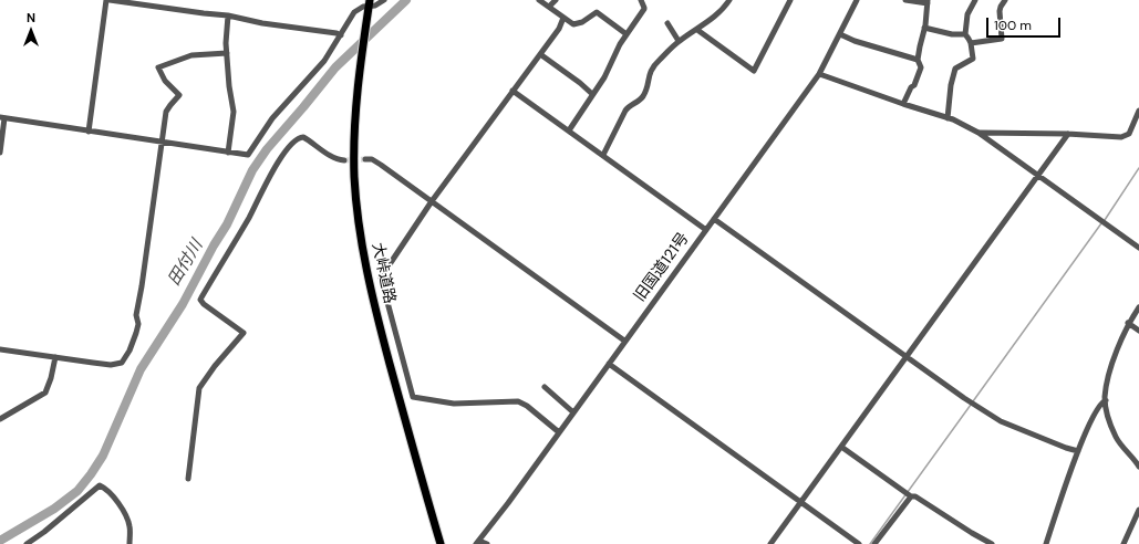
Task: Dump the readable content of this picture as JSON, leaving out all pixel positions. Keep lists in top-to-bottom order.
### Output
{
  "streets": {
    "highway": ["大峠道路"],
    "street": ["旧国道121号"]
  },
  "water": ["田付川"],
  "scale_bar": "100 m",
  "north": "top"
}
